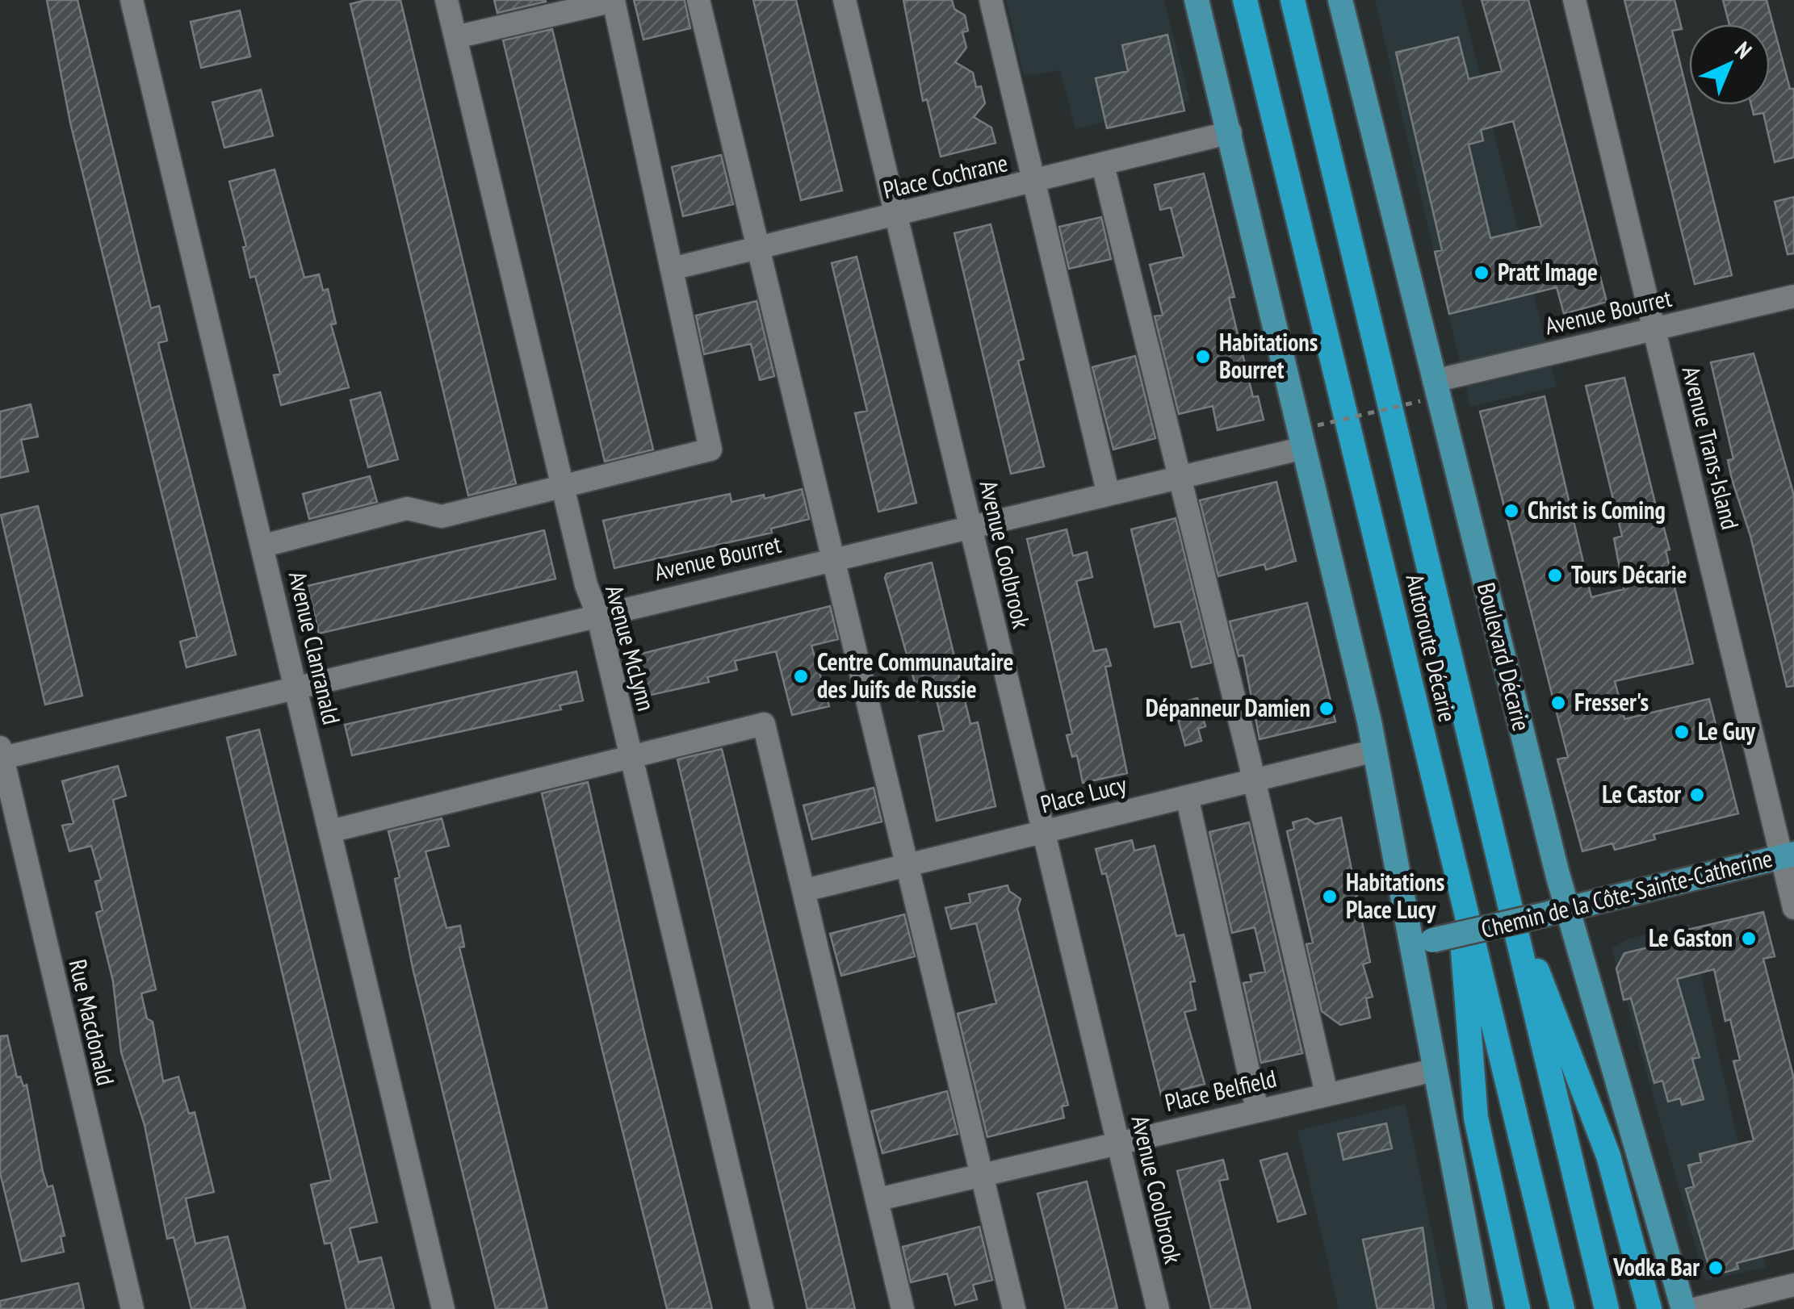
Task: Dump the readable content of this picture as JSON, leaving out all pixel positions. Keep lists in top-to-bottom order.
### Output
{
  "streets": {
    "highway": ["Autoroute Décarie"],
    "main road": ["Boulevard Décarie", "Chemin de la Côte-Sainte-Catherine"],
    "street": [
      "Place Cochrane",
      "Avenue Bourret",
      "Avenue Trans-Island",
      "Avenue Coolbrook",
      "Avenue Clanranald",
      "Avenue McLynn",
      "Place Lucy",
      "Rue Macdonald",
      "Place Belfield"
    ]
  },
  "crossings": [
    ["Place Cochrane", "Avenue Coolbrook"],
    ["Avenue Bourret", "Avenue Trans-Island"],
    ["Avenue Bourret", "Avenue Coolbrook"],
    ["Avenue Bourret", "Avenue Clanranald"],
    ["Avenue Bourret", "Avenue McLynn"],
    ["Avenue Bourret", "Boulevard Décarie"],
    ["Avenue Bourret", "Rue Macdonald"],
    ["Avenue Trans-Island", "Chemin de la Côte-Sainte-Catherine"],
    ["Avenue Coolbrook", "Place Lucy"],
    ["Avenue Coolbrook", "Place Belfield"],
    ["Boulevard Décarie", "Chemin de la Côte-Sainte-Catherine"]
  ],
  "places": [
    "Pratt Image",
    "Habitations Bourret",
    "Christ is Coming",
    "Tours Décarie",
    "Centre Communautaire des Juifs de Russie",
    "Fresser's",
    "Dépanneur Damien",
    "Le Guy",
    "Le Castor",
    "Habitations Place Lucy",
    "Le Gaston",
    "Vodka Bar"
  ],
  "north": "top right"
}
